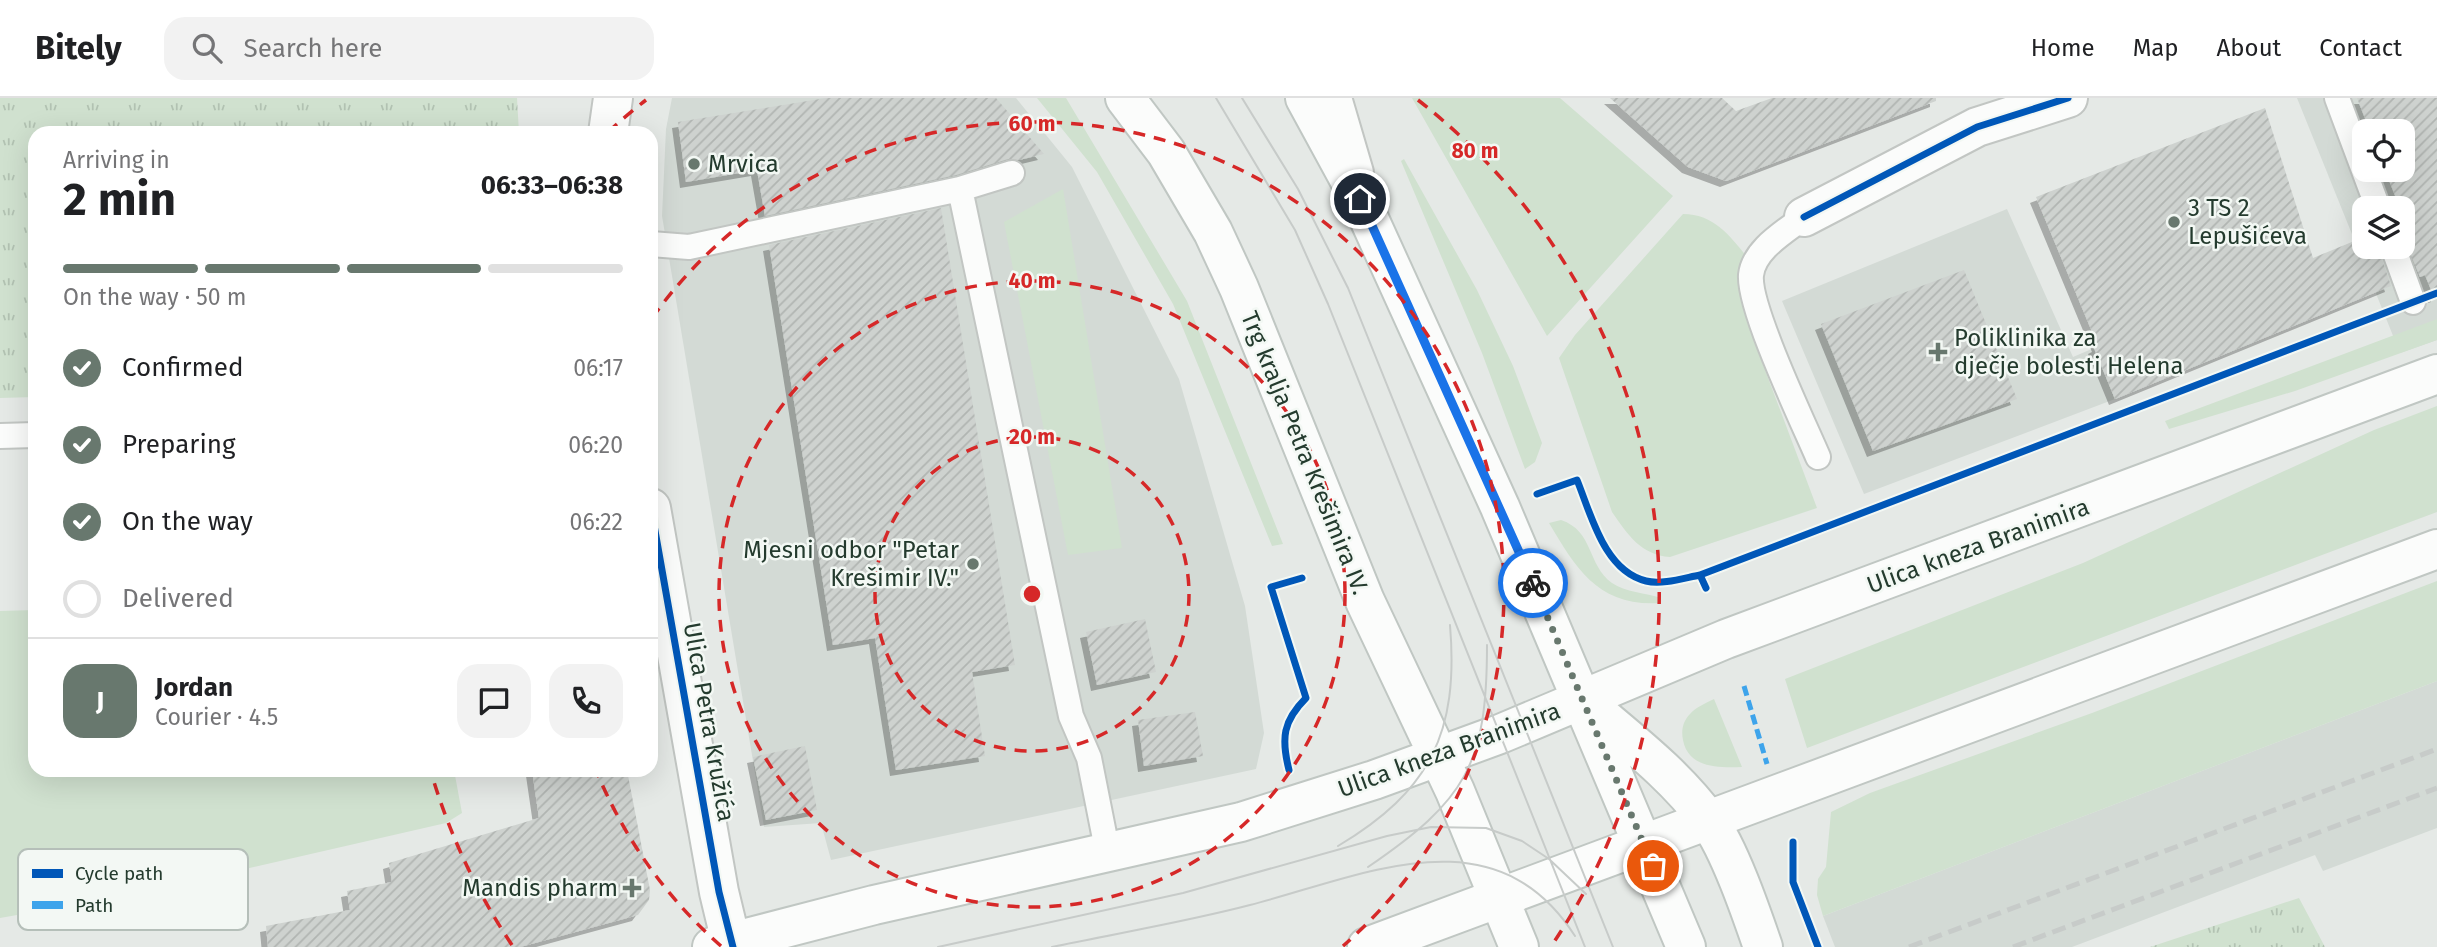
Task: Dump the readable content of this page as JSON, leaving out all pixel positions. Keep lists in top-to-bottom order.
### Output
{
  "streets": {
    "main road": ["Trg kralja Petra Krešimira IV.", "Ulica kneza Branimira", "Ulica Petra Kružića"]
  },
  "crossings": [
    ["Trg kralja Petra Krešimira IV.", "Ulica kneza Branimira"],
    ["Ulica kneza Branimira", "Ulica Petra Kružića"]
  ],
  "places": {
    "other": ["Mrvica", "3 TS 2 Lepušićeva", "Mjesni odbor \"Petar Krešimir IV.\""],
    "health": ["Poliklinika za dječje bolesti Helena", "Mandis pharm"]
  },
  "legend": ["Cycle path", "Path"],
  "page": {
    "header": "Bitely",
    "search": "Search here",
    "nav": [
      "Home",
      "Map",
      "About",
      "Contact"
    ],
    "heading": ["2 min", "Arriving in", "06:33–06:38"],
    "panel": ["Jordan", "Courier · 4.5"],
    "bar": "On the way · 50 m",
    "list": [
      ["Confirmed", "06:17"],
      ["Preparing", "06:20"],
      ["On the way", "06:22"],
      "Delivered"
    ],
    "round": "J"
  },
  "rings": [
    "60 m",
    "80 m",
    "40 m",
    "20 m"
  ]
}
